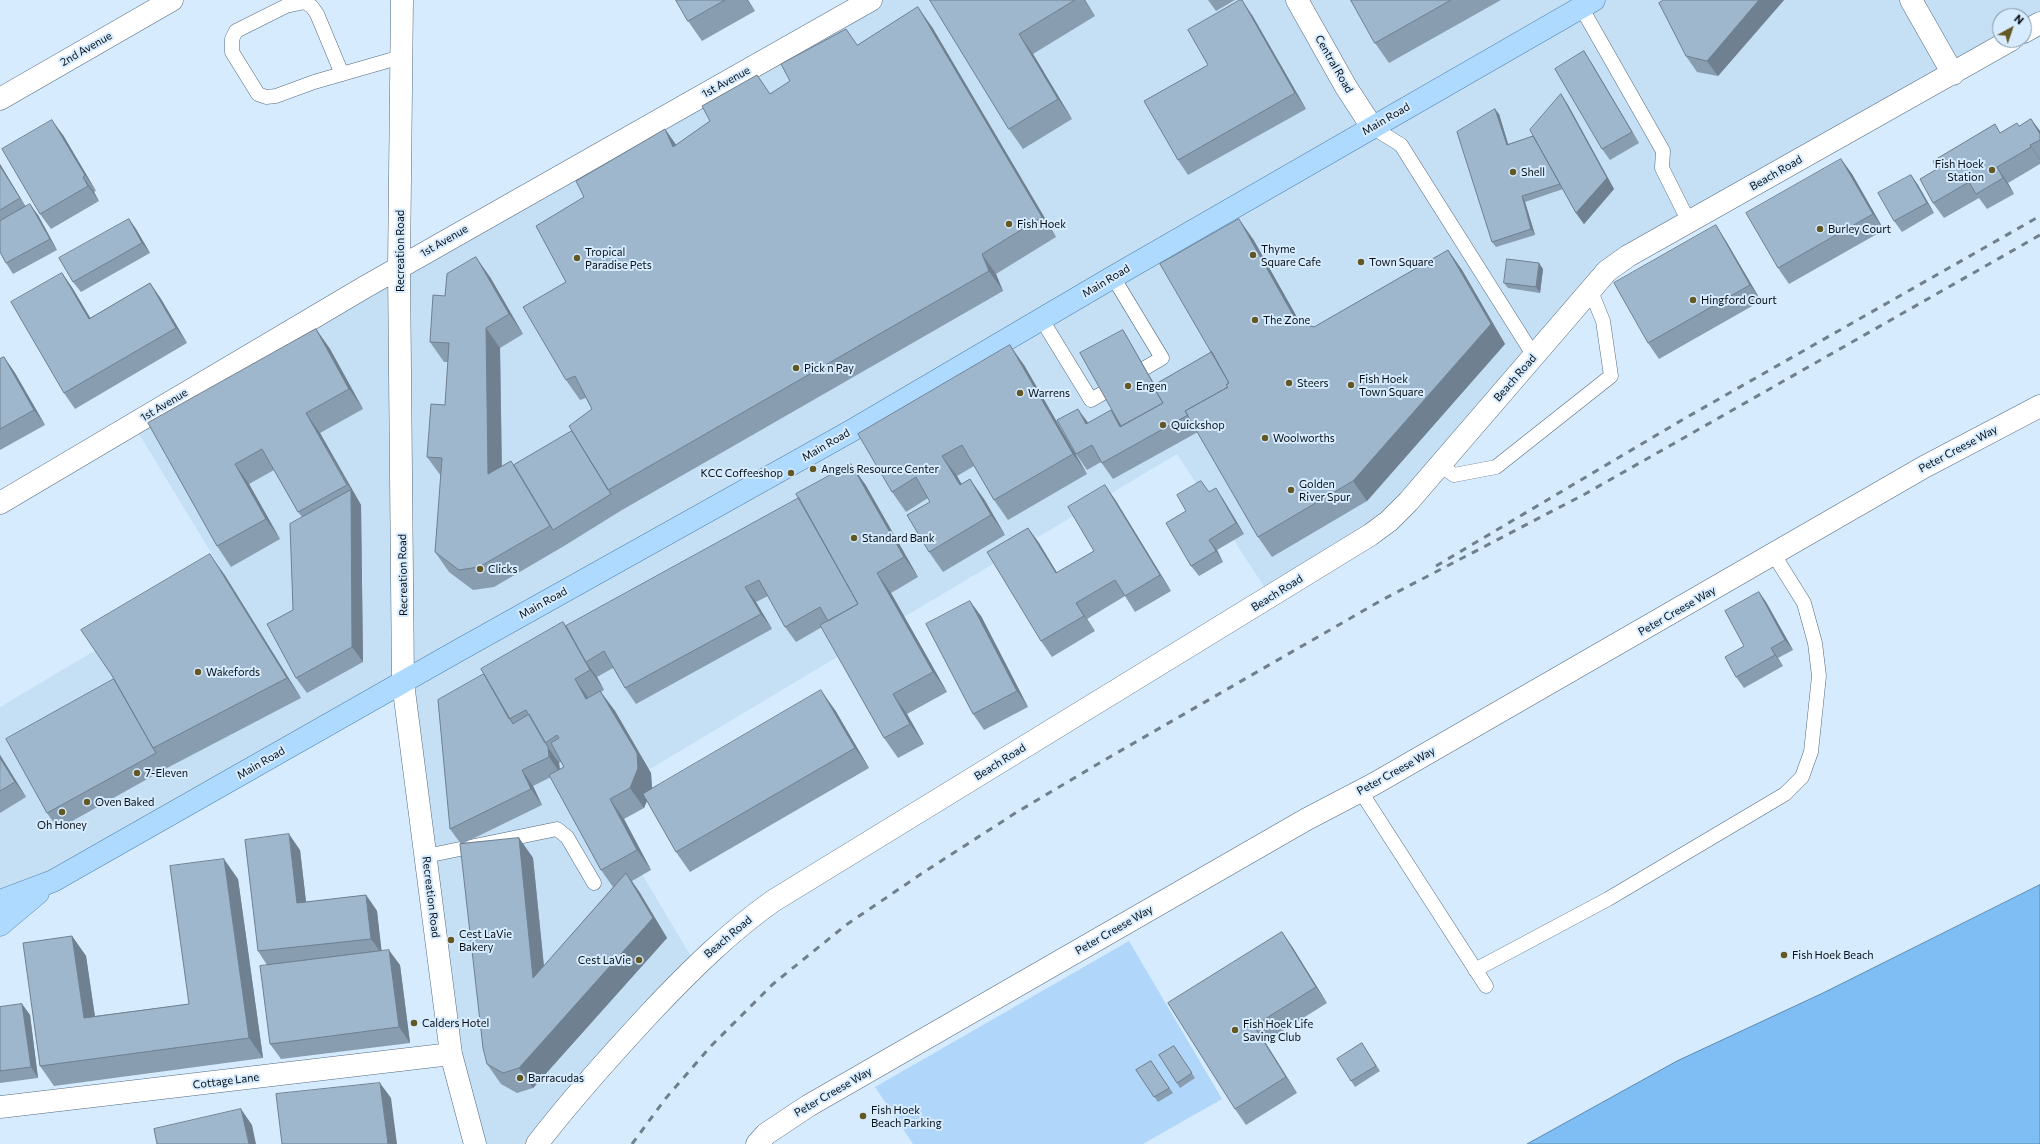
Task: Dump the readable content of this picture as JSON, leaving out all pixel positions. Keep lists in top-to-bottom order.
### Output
{
  "streets": {
    "main road": ["Main Road"],
    "street": [
      "2nd Avenue",
      "Central Road",
      "1st Avenue",
      "Beach Road",
      "Recreation Road",
      "Peter Creese Way",
      "Cottage Lane"
    ]
  },
  "crossings": [
    ["Central Road", "Main Road"],
    ["1st Avenue", "Recreation Road"],
    ["Main Road", "Recreation Road"],
    ["Recreation Road", "Cottage Lane"]
  ],
  "places": [
    "Fish Hoek Station",
    "Shell",
    "Fish Hoek",
    "Burley Court",
    "Thyme Square Cafe",
    "Tropical Paradise Pets",
    "Town Square",
    "Hingford Court",
    "The Zone",
    "Pick n Pay",
    "Steers",
    "Fish Hoek Town Square",
    "Engen",
    "Warrens",
    "Quickshop",
    "Woolworths",
    "Angels Resource Center",
    "KCC Coffeeshop",
    "Golden River Spur",
    "Standard Bank",
    "Clicks",
    "Wakefords",
    "7-Eleven",
    "Oven Baked",
    "Oh Honey",
    "Cest LaVie Bakery",
    "Fish Hoek Beach",
    "Cest LaVie",
    "Calders Hotel",
    "Fish Hoek Life Saving Club",
    "Barracudas",
    "Fish Hoek Beach Parking"
  ],
  "north": "top right"
}
